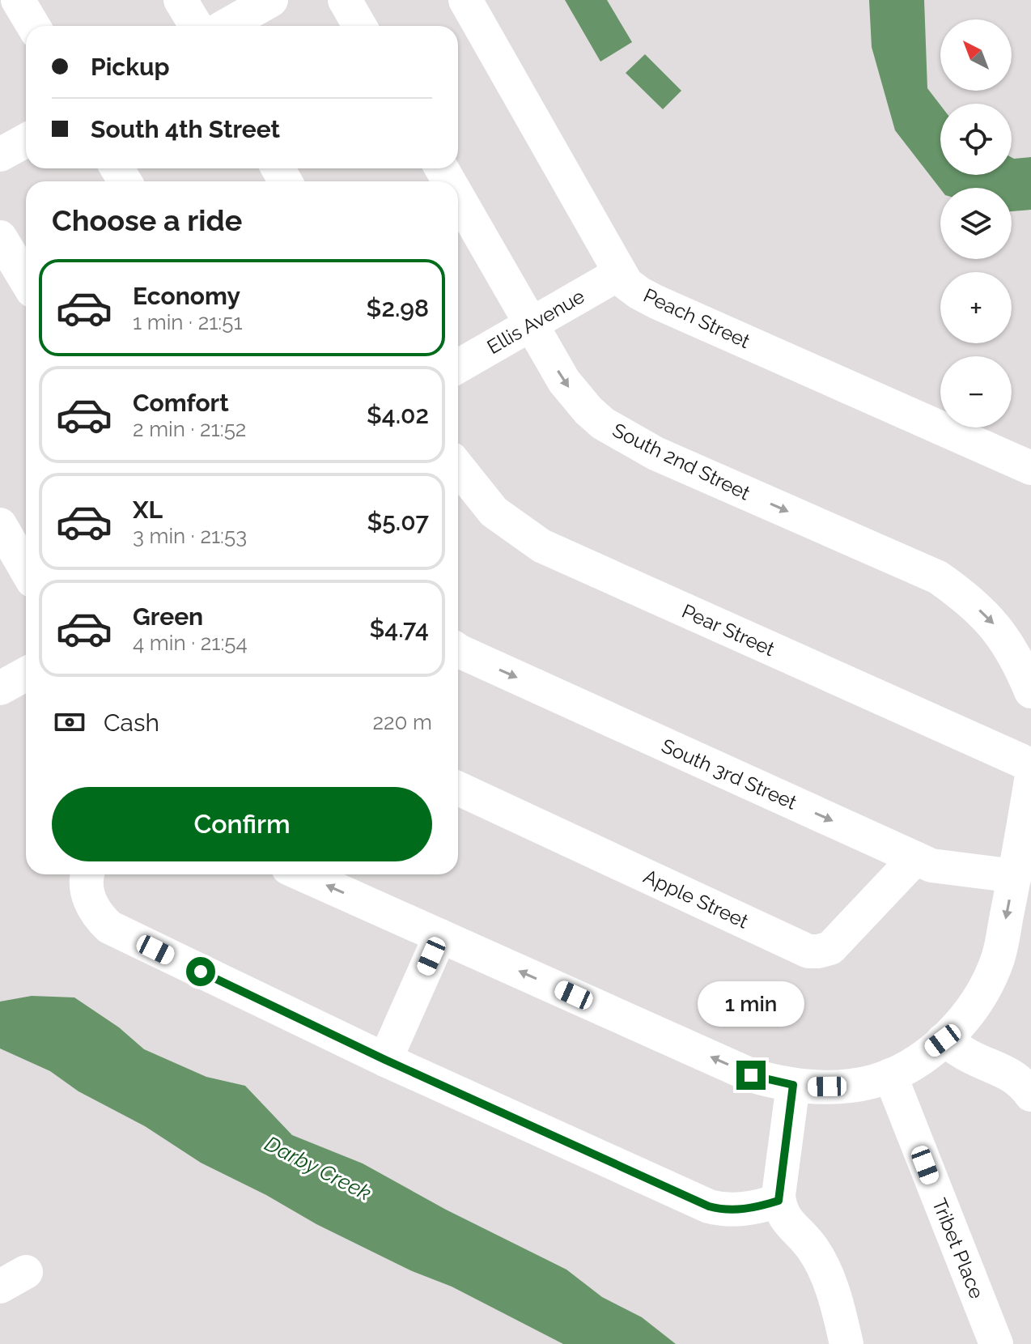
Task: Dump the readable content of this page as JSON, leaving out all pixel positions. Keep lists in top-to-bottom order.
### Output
{
  "streets": {
    "street": [
      "Peach Street",
      "Ellis Avenue",
      "South 2nd Street",
      "Pear Street",
      "South 3rd Street",
      "Apple Street",
      "Tribet Place"
    ]
  },
  "crossings": [
    ["Peach Street", "Ellis Avenue"],
    ["Ellis Avenue", "South 2nd Street"],
    ["South 3rd Street", "Apple Street"]
  ],
  "one_way": ["South 2nd Street"],
  "water": ["Darby Creek"],
  "north": "top left",
  "page": {
    "map_buttons": ["+", "−"],
    "banner": ["Pickup", "South 4th Street"],
    "heading": "Choose a ride",
    "list": [
      {
        "name": "Economy",
        "note": "1 min · 21:51",
        "value": "$2.98"
      },
      {
        "name": "Comfort",
        "note": "2 min · 21:52",
        "value": "$4.02"
      },
      {
        "name": "XL",
        "note": "3 min · 21:53",
        "value": "$5.07"
      },
      {
        "name": "Green",
        "note": "4 min · 21:54",
        "value": "$4.74"
      }
    ],
    "pay": ["Cash", "220 m"],
    "buttons": "Confirm",
    "bubble": "1 min"
  }
}
